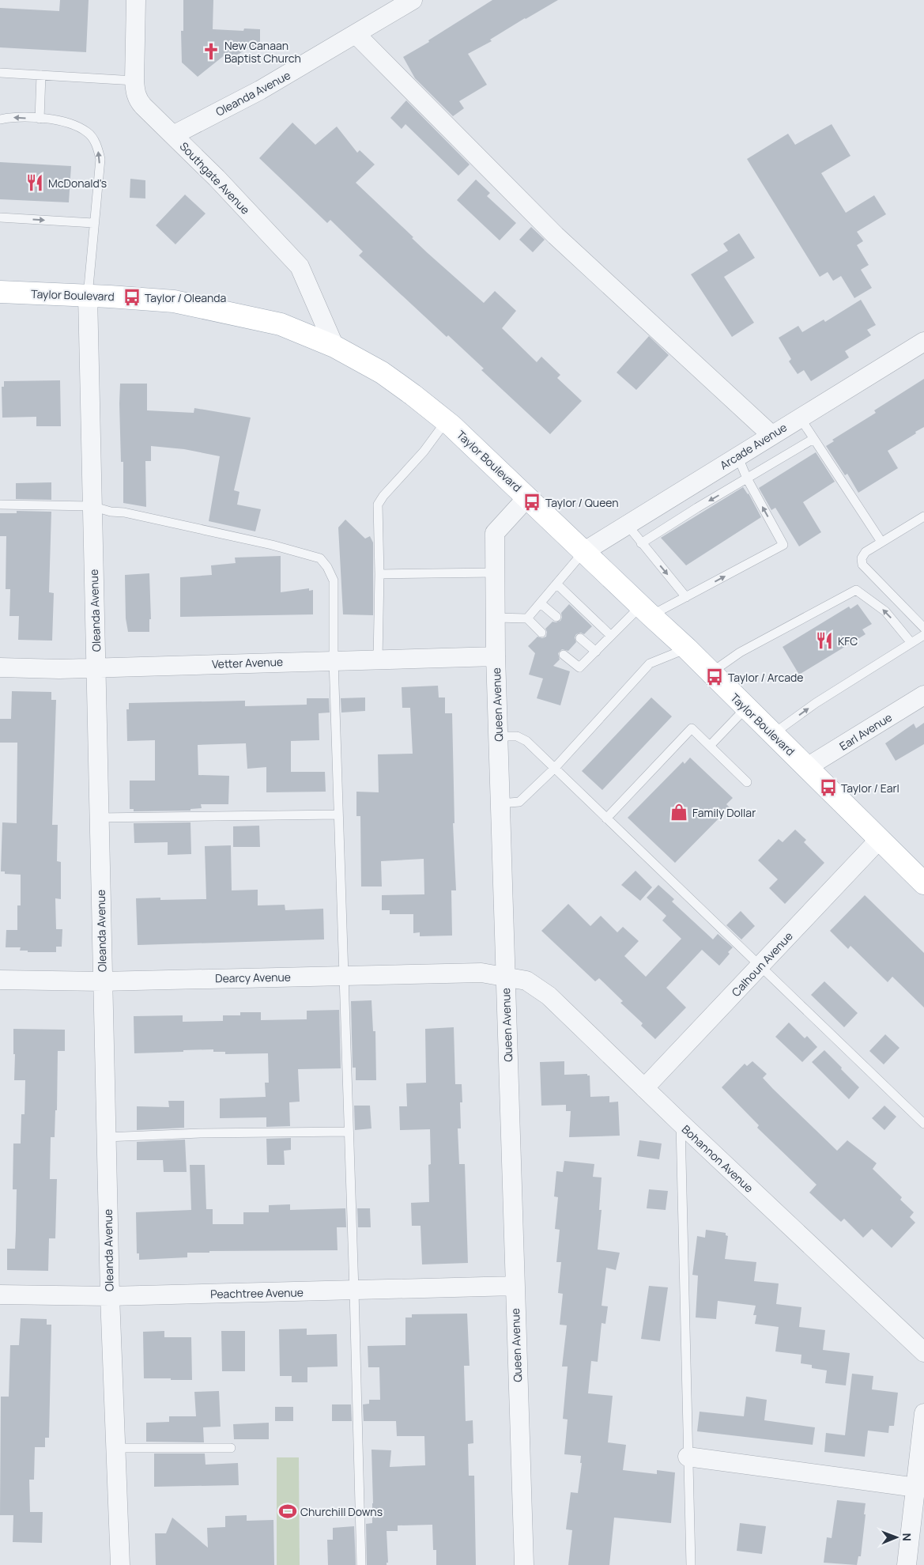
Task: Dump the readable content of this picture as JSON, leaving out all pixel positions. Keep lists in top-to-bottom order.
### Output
{
  "streets": {
    "main road": ["Taylor Boulevard"],
    "street": [
      "Oleanda Avenue",
      "Southgate Avenue",
      "Arcade Avenue",
      "Vetter Avenue",
      "Queen Avenue",
      "Earl Avenue",
      "Calhoun Avenue",
      "Dearcy Avenue",
      "Bohannon Avenue",
      "Peachtree Avenue"
    ]
  },
  "crossings": [
    ["Oleanda Avenue", "Southgate Avenue"],
    ["Oleanda Avenue", "Taylor Boulevard"],
    ["Oleanda Avenue", "Vetter Avenue"],
    ["Oleanda Avenue", "Dearcy Avenue"],
    ["Oleanda Avenue", "Peachtree Avenue"],
    ["Southgate Avenue", "Taylor Boulevard"],
    ["Taylor Boulevard", "Arcade Avenue"],
    ["Taylor Boulevard", "Queen Avenue"],
    ["Taylor Boulevard", "Earl Avenue"],
    ["Taylor Boulevard", "Calhoun Avenue"],
    ["Vetter Avenue", "Queen Avenue"],
    ["Queen Avenue", "Dearcy Avenue"],
    ["Queen Avenue", "Bohannon Avenue"],
    ["Queen Avenue", "Peachtree Avenue"],
    ["Calhoun Avenue", "Bohannon Avenue"],
    ["Dearcy Avenue", "Bohannon Avenue"]
  ],
  "places": {
    "church": ["New Canaan Baptist Church"],
    "restaurant": ["McDonald's", "KFC"],
    "bus stop": [
      "Taylor / Oleanda",
      "Taylor / Queen",
      "Taylor / Arcade",
      "Taylor / Earl"
    ],
    "shop": ["Family Dollar"],
    "sports": ["Churchill Downs"]
  },
  "north": "right"
}
